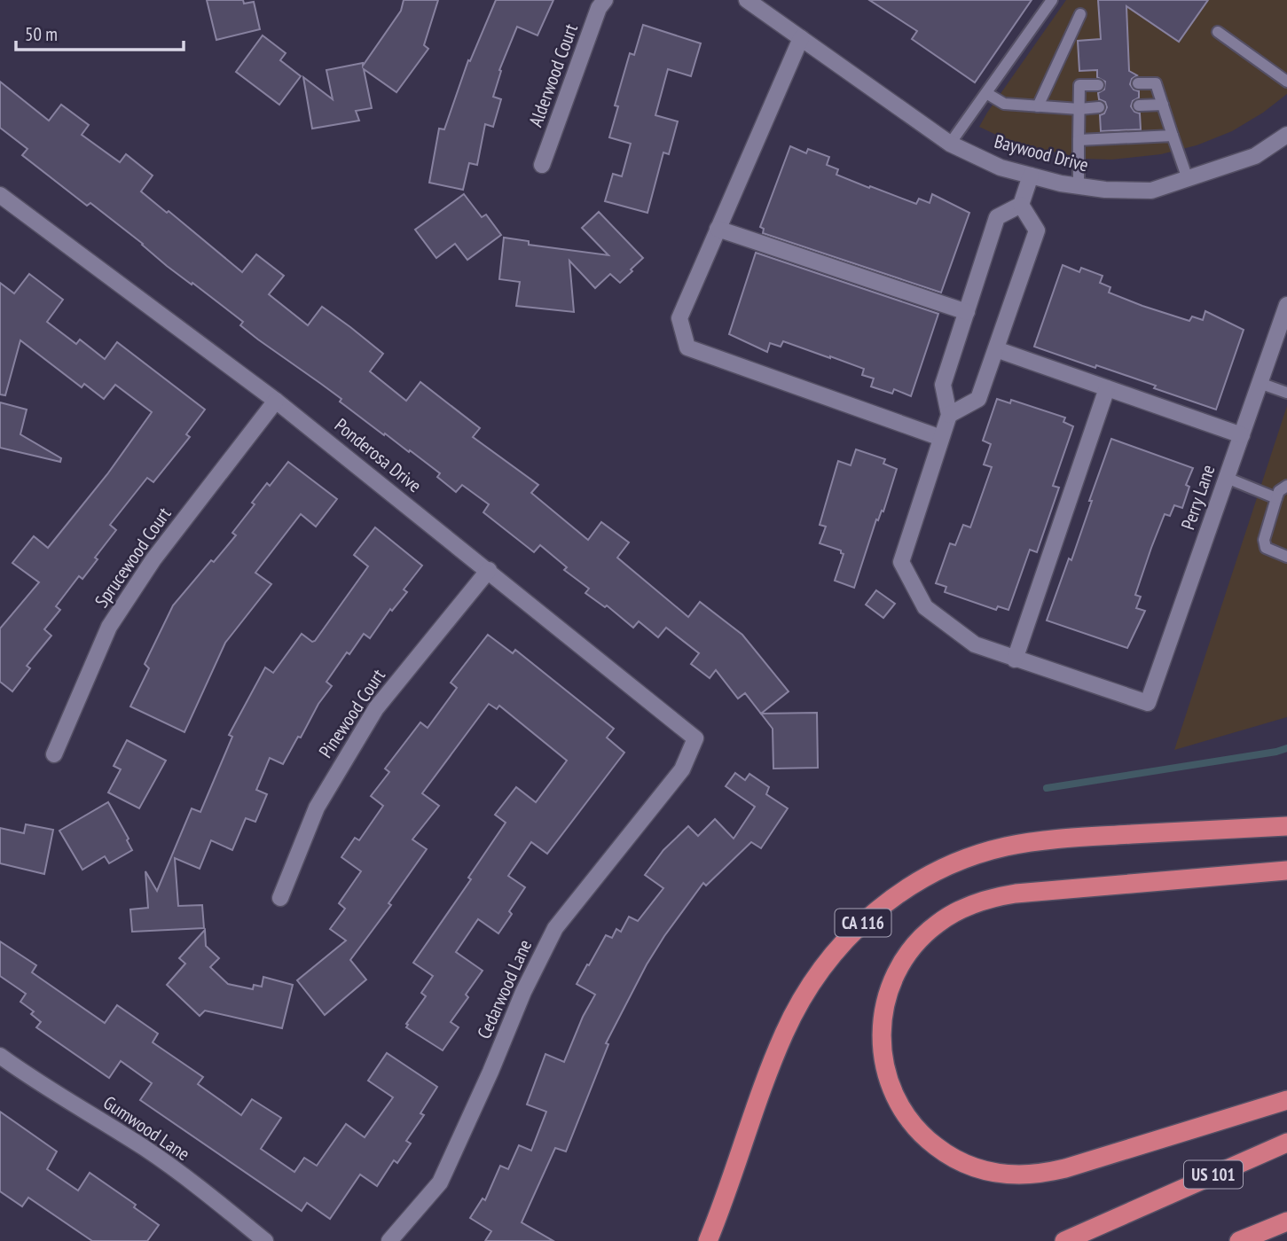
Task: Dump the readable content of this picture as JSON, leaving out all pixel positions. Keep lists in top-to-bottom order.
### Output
{
  "streets": {
    "highway": ["CA 116", "US 101"],
    "street": [
      "Alderwood Court",
      "Baywood Drive",
      "Ponderosa Drive",
      "Perry Lane",
      "Sprucewood Court",
      "Pinewood Court",
      "Cedarwood Lane",
      "Gumwood Lane"
    ]
  },
  "crossings": [
    ["Ponderosa Drive", "Sprucewood Court"],
    ["Ponderosa Drive", "Pinewood Court"],
    ["Ponderosa Drive", "Cedarwood Lane"]
  ],
  "scale_bar": "50 m"
}
